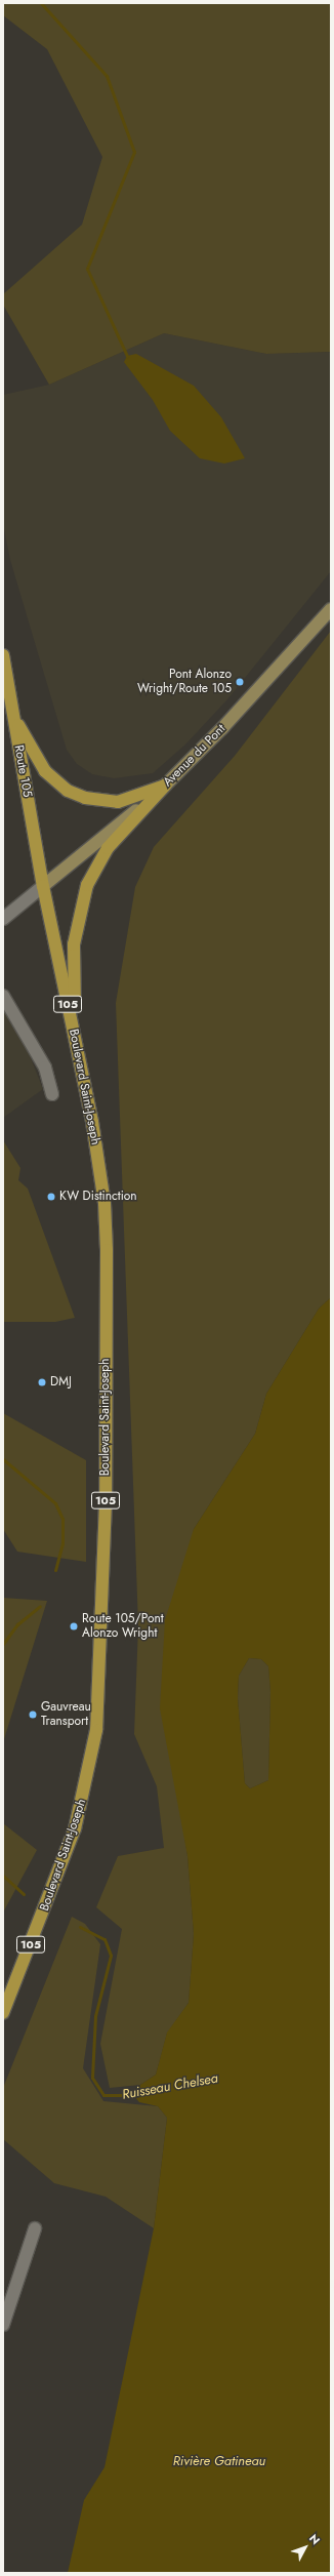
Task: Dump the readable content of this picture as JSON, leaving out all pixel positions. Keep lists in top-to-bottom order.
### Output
{
  "streets": {
    "main road": [
      "Avenue du Pont",
      "Route 105",
      "105",
      "Boulevard Saint-Joseph"
    ]
  },
  "crossings": [
    ["Avenue du Pont", "Route 105"],
    ["Avenue du Pont", "Boulevard Saint-Joseph"],
    ["Route 105", "Boulevard Saint-Joseph"]
  ],
  "water": ["Ruisseau Chelsea", "Rivière Gatineau"],
  "places": [
    "Pont Alonzo Wright/Route 105",
    "KW Distinction",
    "DMJ",
    "Route 105/Pont Alonzo Wright",
    "Gauvreau Transport"
  ],
  "north": "top right"
}
